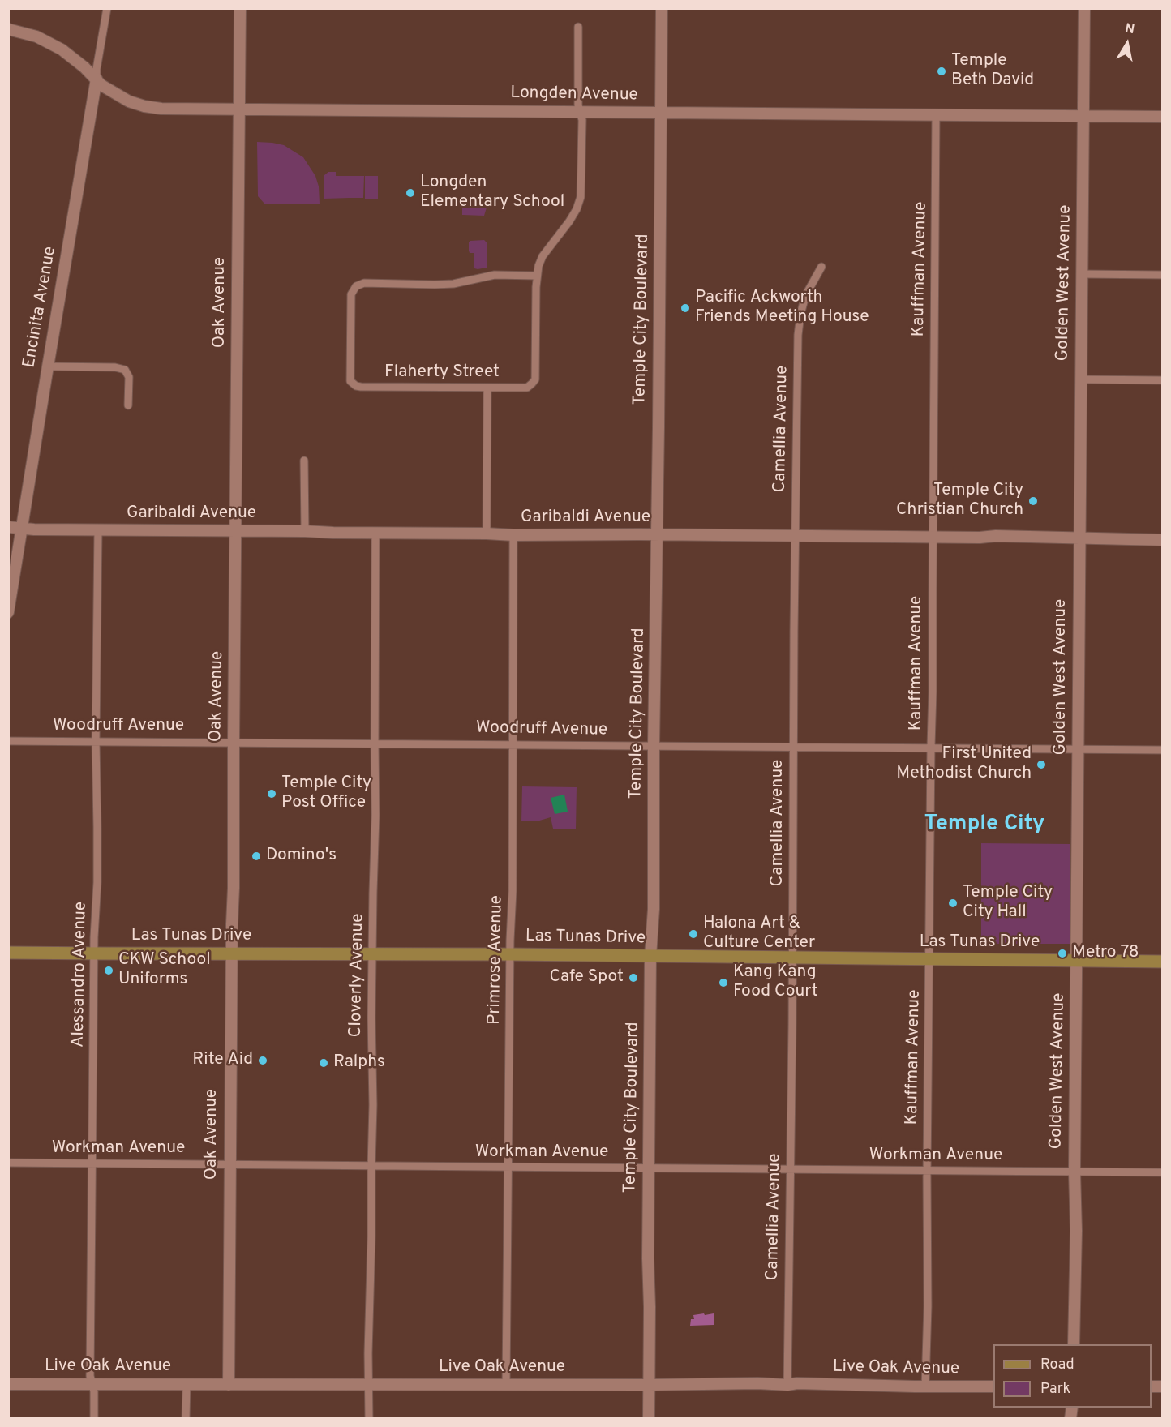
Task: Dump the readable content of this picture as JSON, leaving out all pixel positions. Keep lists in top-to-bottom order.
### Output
{
  "streets": {
    "main road": ["Las Tunas Drive"],
    "street": [
      "Longden Avenue",
      "Kauffman Avenue",
      "Golden West Avenue",
      "Oak Avenue",
      "Encinita Avenue",
      "Temple City Boulevard",
      "Flaherty Street",
      "Camellia Avenue",
      "Garibaldi Avenue",
      "Woodruff Avenue",
      "Primrose Avenue",
      "Alessandro Avenue",
      "Cloverly Avenue",
      "Workman Avenue",
      "Live Oak Avenue"
    ]
  },
  "crossings": [
    ["Longden Avenue", "Kauffman Avenue"],
    ["Longden Avenue", "Golden West Avenue"],
    ["Longden Avenue", "Oak Avenue"],
    ["Longden Avenue", "Encinita Avenue"],
    ["Longden Avenue", "Temple City Boulevard"],
    ["Kauffman Avenue", "Garibaldi Avenue"],
    ["Kauffman Avenue", "Woodruff Avenue"],
    ["Kauffman Avenue", "Las Tunas Drive"],
    ["Kauffman Avenue", "Workman Avenue"],
    ["Kauffman Avenue", "Live Oak Avenue"],
    ["Golden West Avenue", "Garibaldi Avenue"],
    ["Golden West Avenue", "Woodruff Avenue"],
    ["Golden West Avenue", "Las Tunas Drive"],
    ["Golden West Avenue", "Workman Avenue"],
    ["Oak Avenue", "Garibaldi Avenue"],
    ["Oak Avenue", "Woodruff Avenue"],
    ["Oak Avenue", "Las Tunas Drive"],
    ["Oak Avenue", "Workman Avenue"],
    ["Oak Avenue", "Live Oak Avenue"],
    ["Encinita Avenue", "Garibaldi Avenue"],
    ["Temple City Boulevard", "Garibaldi Avenue"],
    ["Temple City Boulevard", "Woodruff Avenue"],
    ["Temple City Boulevard", "Las Tunas Drive"],
    ["Temple City Boulevard", "Workman Avenue"],
    ["Temple City Boulevard", "Live Oak Avenue"],
    ["Camellia Avenue", "Garibaldi Avenue"],
    ["Camellia Avenue", "Woodruff Avenue"],
    ["Camellia Avenue", "Las Tunas Drive"],
    ["Camellia Avenue", "Workman Avenue"],
    ["Camellia Avenue", "Live Oak Avenue"],
    ["Garibaldi Avenue", "Primrose Avenue"],
    ["Garibaldi Avenue", "Alessandro Avenue"],
    ["Garibaldi Avenue", "Cloverly Avenue"],
    ["Woodruff Avenue", "Primrose Avenue"],
    ["Woodruff Avenue", "Alessandro Avenue"],
    ["Woodruff Avenue", "Cloverly Avenue"],
    ["Las Tunas Drive", "Primrose Avenue"],
    ["Las Tunas Drive", "Alessandro Avenue"],
    ["Las Tunas Drive", "Cloverly Avenue"],
    ["Primrose Avenue", "Workman Avenue"],
    ["Primrose Avenue", "Live Oak Avenue"],
    ["Alessandro Avenue", "Workman Avenue"],
    ["Alessandro Avenue", "Live Oak Avenue"],
    ["Cloverly Avenue", "Workman Avenue"],
    ["Cloverly Avenue", "Live Oak Avenue"]
  ],
  "districts": ["Temple City"],
  "places": [
    "Temple Beth David",
    "Longden Elementary School",
    "Pacific Ackworth Friends Meeting House",
    "Temple City Christian Church",
    "First United Methodist Church",
    "Temple City Post Office",
    "Domino's",
    "Temple City City Hall",
    "Halona Art & Culture Center",
    "Metro 78",
    "CKW School Uniforms",
    "Cafe Spot",
    "Kang Kang Food Court",
    "Rite Aid",
    "Ralphs"
  ],
  "legend": ["Road", "Park"],
  "north": "top"
}
